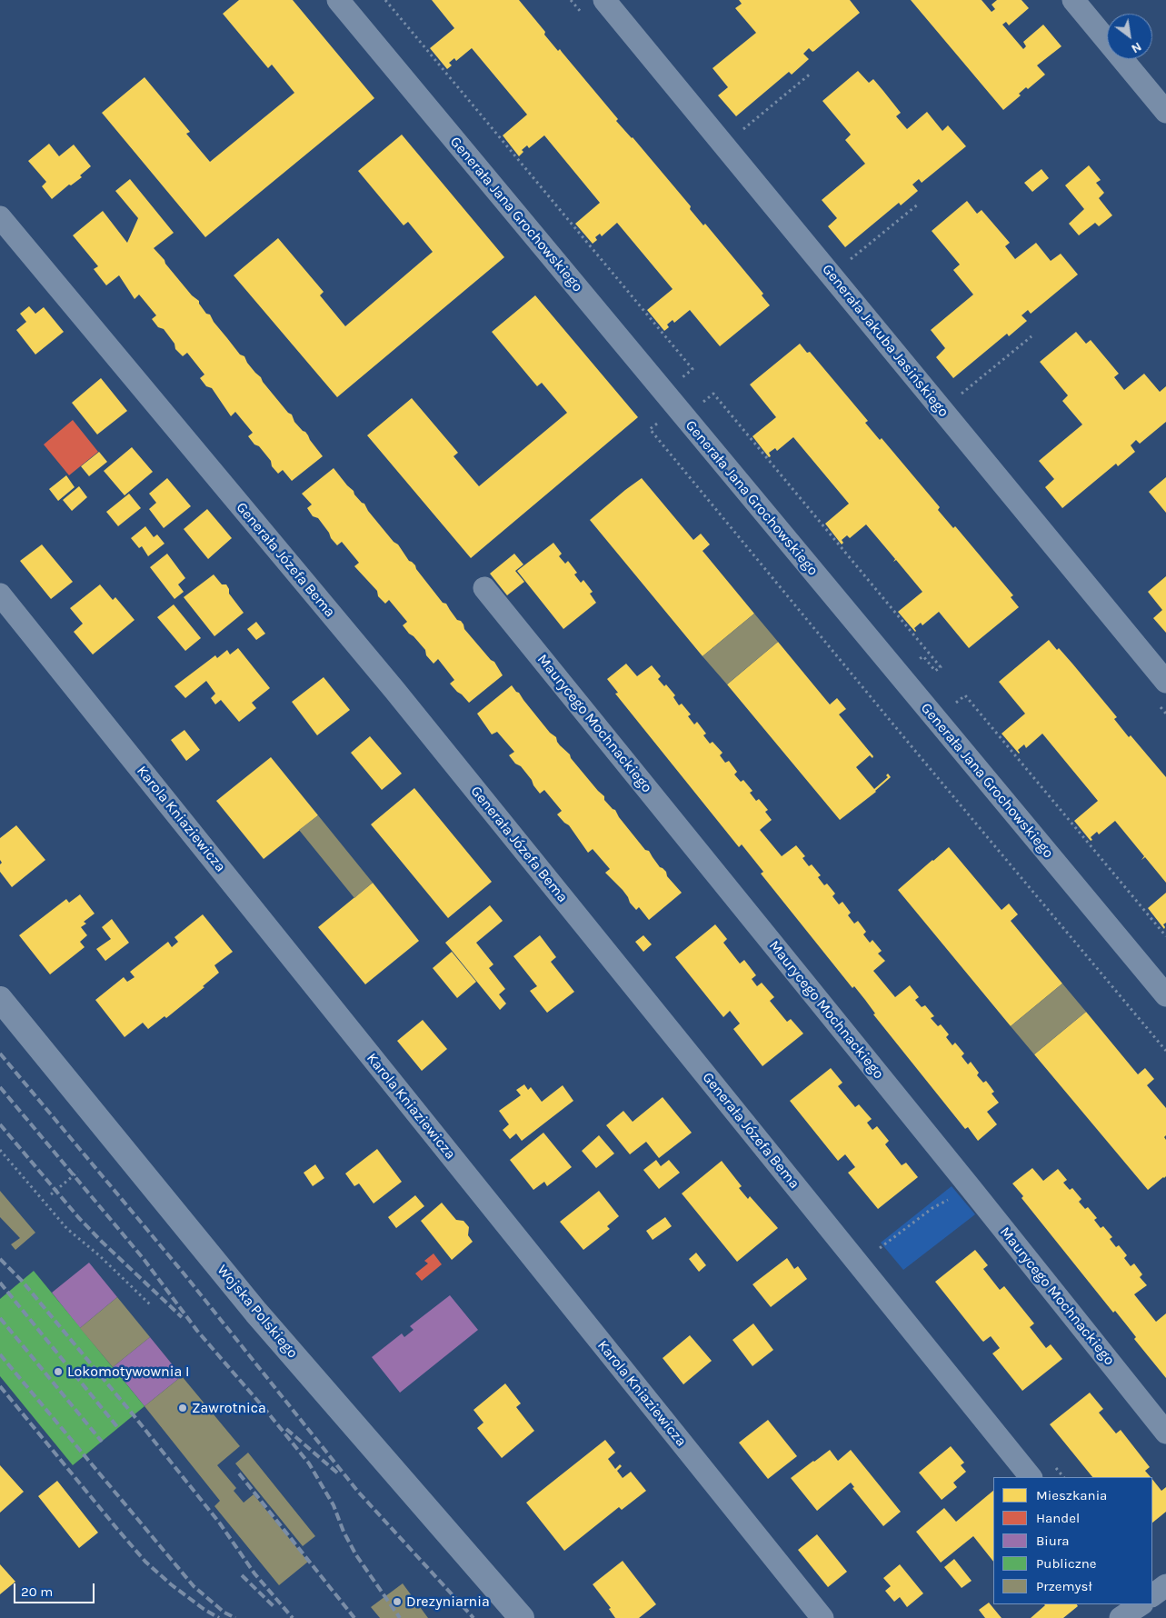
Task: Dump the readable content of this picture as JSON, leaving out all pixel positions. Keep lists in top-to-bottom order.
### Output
{
  "streets": {
    "street": [
      "Generała Jana Grochowskiego",
      "Generała Jakuba Jasińskiego",
      "Generała Józefa Bema",
      "Maurycego Mochnackiego",
      "Karola Kniaziewicza",
      "Wojska Polskiego"
    ]
  },
  "places": ["Lokomotywownia I", "Zawrotnica", "Drezyniarnia"],
  "legend": [
    "Mieszkania",
    "Handel",
    "Biura",
    "Publiczne",
    "Przemysł"
  ],
  "scale_bar": "20 m",
  "north": "bottom right"
}
